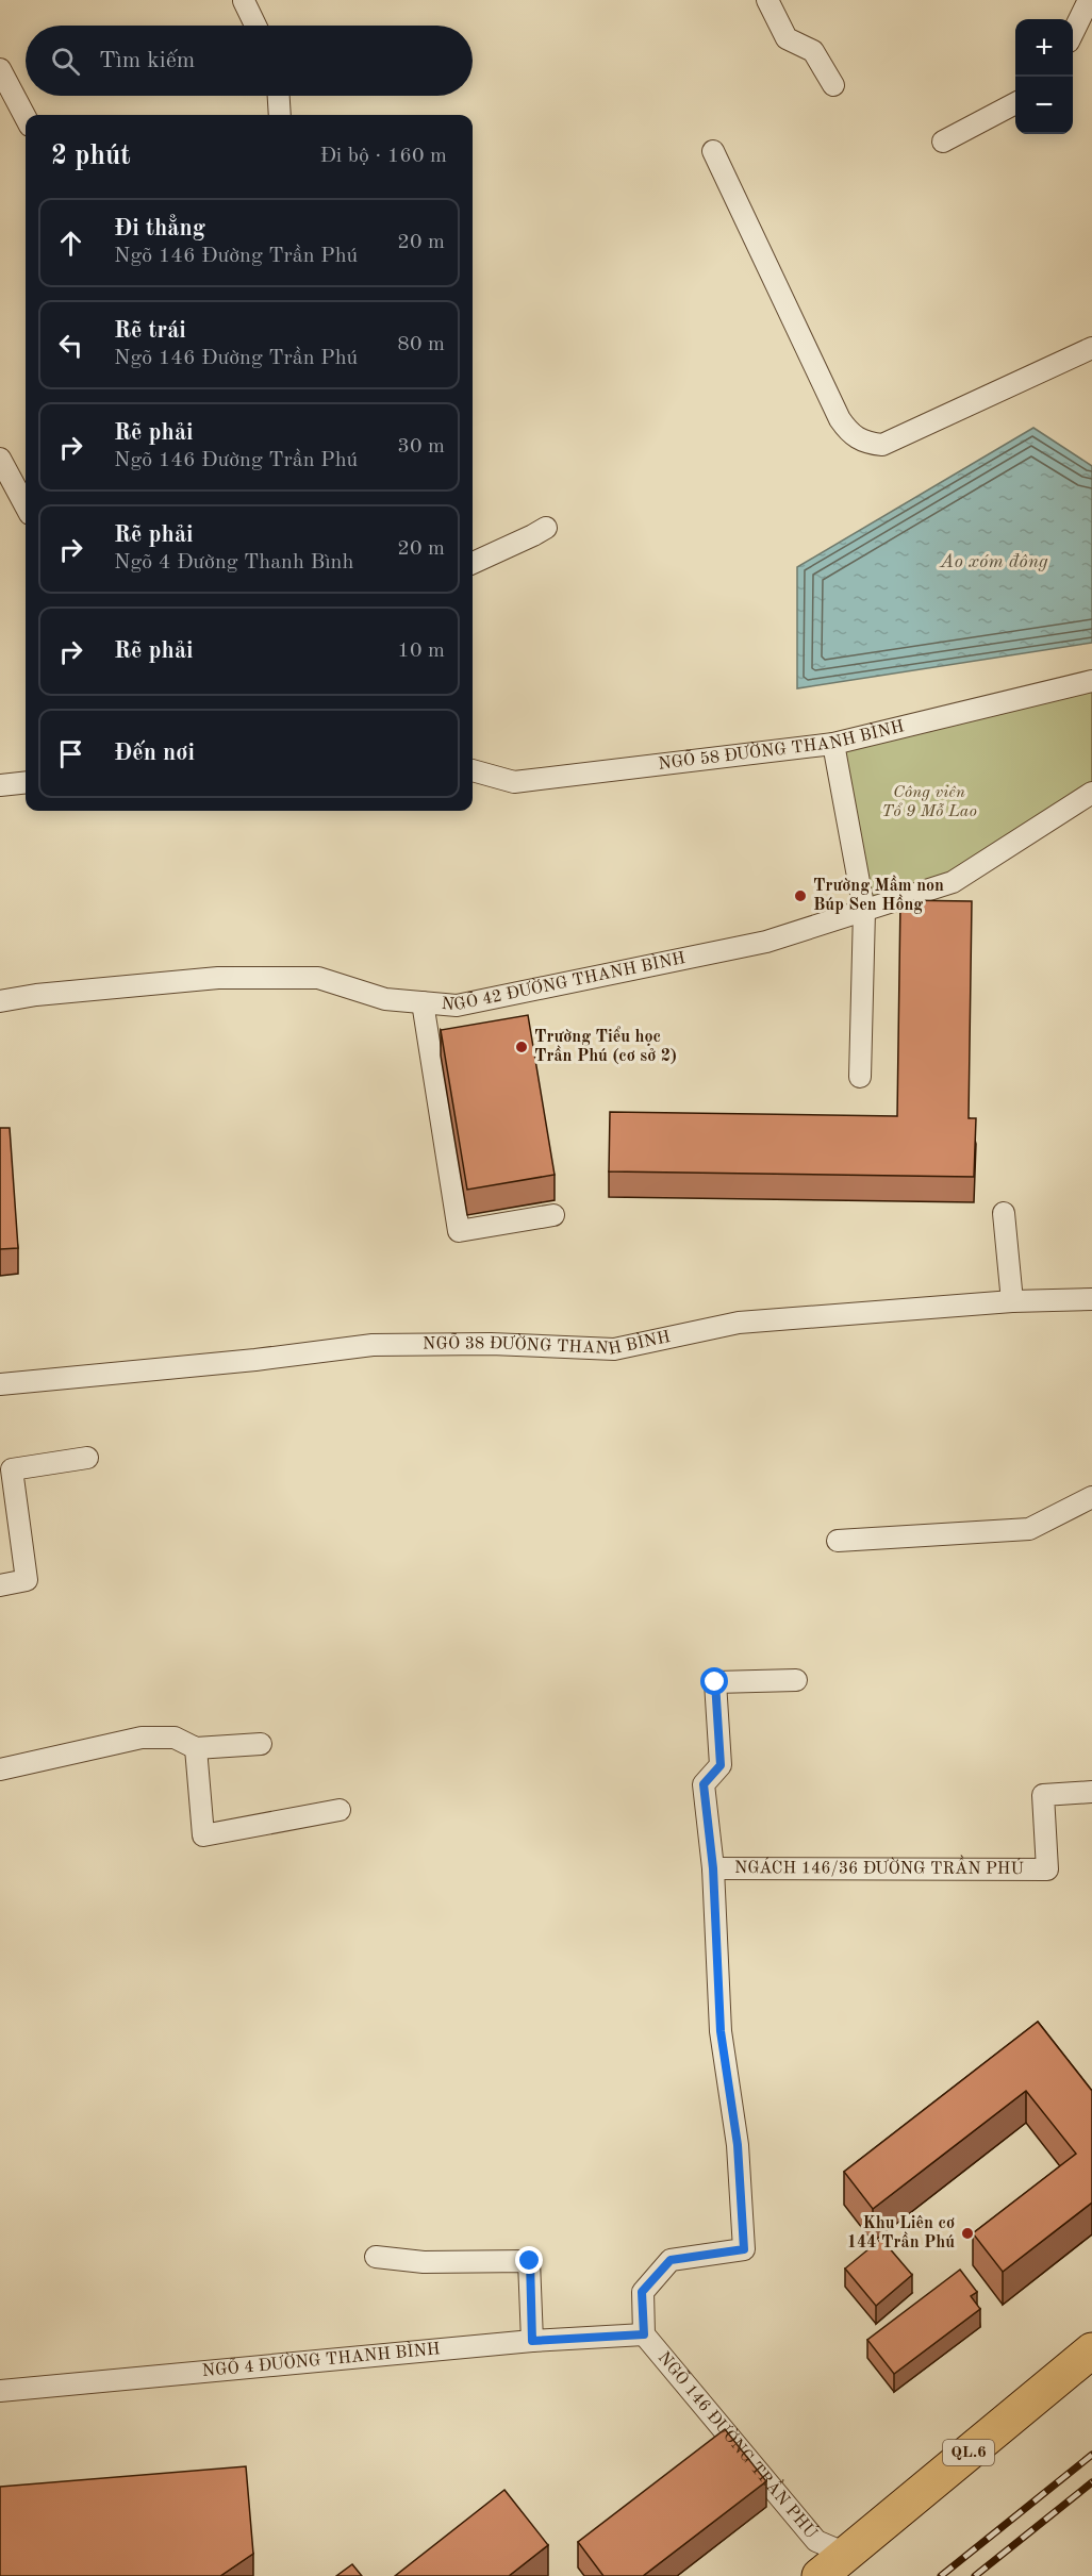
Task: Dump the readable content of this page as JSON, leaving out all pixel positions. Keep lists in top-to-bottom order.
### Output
{
  "streets": {
    "highway": ["QL.6"],
    "lane": [
      "NGÕ 58 ĐƯỜNG THANH BÌNH",
      "NGÕ 42 ĐƯỜNG THANH BÌNH",
      "NGÕ 38 ĐƯỜNG THANH BÌNH",
      "NGÁCH 146/36 ĐƯỜNG TRẦN PHÚ",
      "NGÕ 4 ĐƯỜNG THANH BÌNH",
      "NGÕ 146 ĐƯỜNG TRẦN PHÚ"
    ]
  },
  "crossings": [
    ["NGÁCH 146/36 ĐƯỜNG TRẦN PHÚ", "NGÕ 146 ĐƯỜNG TRẦN PHÚ"],
    ["NGÕ 4 ĐƯỜNG THANH BÌNH", "NGÕ 146 ĐƯỜNG TRẦN PHÚ"],
    ["NGÕ 146 ĐƯỜNG TRẦN PHÚ", "QL.6"]
  ],
  "water": ["Ao xóm đông"],
  "parks": ["Công viên Tổ 9 Mỗ Lao"],
  "places": ["Trường Mầm non Búp Sen Hồng", "Trường Tiểu học Trần Phú (cơ sở 2)", "Khu Liên cơ 144 Trần Phú"],
  "page": {
    "map_buttons": ["+", "−"],
    "search": "Tìm kiếm",
    "heading": ["2 phút", "Đi bộ · 160 m"],
    "list": [
      ["Đi thẳng", "Ngõ 146 Đường Trần Phú", "20 m"],
      ["Rẽ trái", "Ngõ 146 Đường Trần Phú", "80 m"],
      ["Rẽ phải", "Ngõ 146 Đường Trần Phú", "30 m"],
      ["Rẽ phải", "Ngõ 4 Đường Thanh Bình", "20 m"],
      ["Rẽ phải", "10 m"],
      "Đến nơi"
    ]
  }
}
